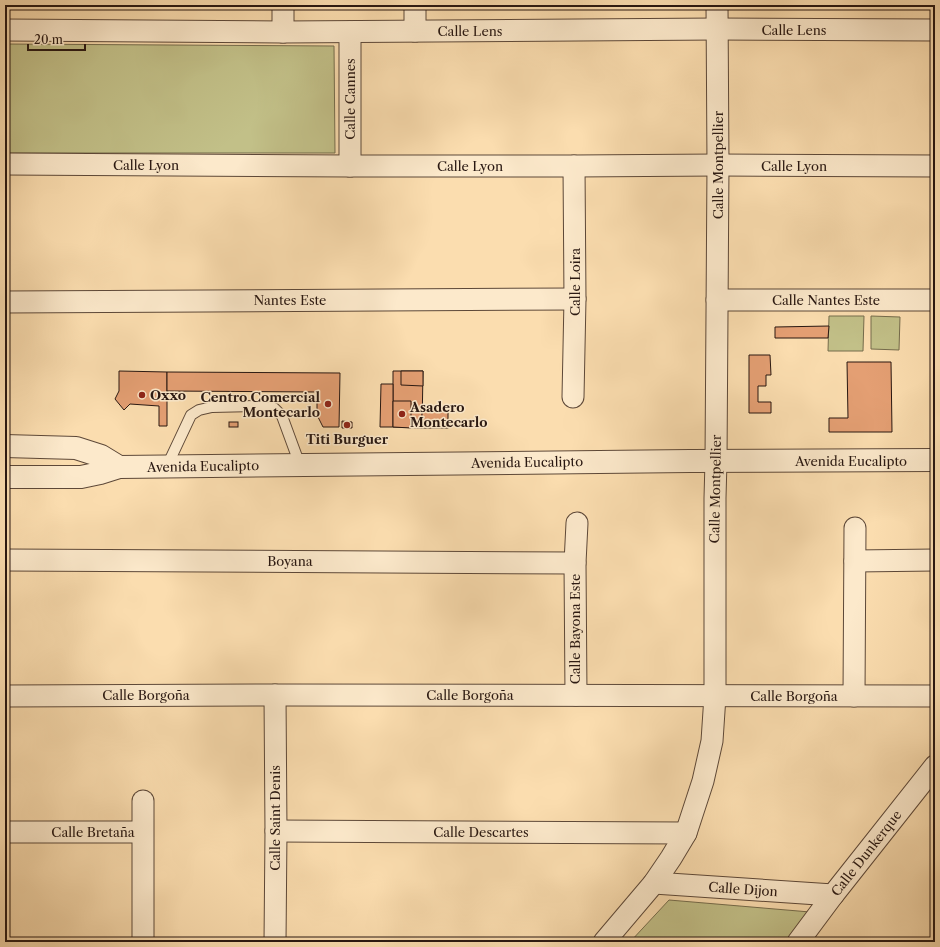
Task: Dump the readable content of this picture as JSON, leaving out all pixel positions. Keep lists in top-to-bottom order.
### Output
{
  "streets": {
    "street": [
      "Calle Lens",
      "Calle Cannes",
      "Calle Lyon",
      "Calle Montpellier",
      "Calle Loira",
      "Nantes Este",
      "Calle Nantes Este",
      "Avenida Eucalipto",
      "Boyana",
      "Calle Bayona Este",
      "Calle Borgoña",
      "Calle Saint Denis",
      "Calle Bretaña",
      "Calle Descartes",
      "Calle Dunkerque",
      "Calle Dijon"
    ]
  },
  "crossings": [
    ["Calle Lens", "Calle Cannes"],
    ["Calle Lens", "Calle Montpellier"],
    ["Calle Cannes", "Calle Lyon"],
    ["Calle Lyon", "Calle Montpellier"],
    ["Calle Lyon", "Calle Loira"],
    ["Calle Montpellier", "Calle Nantes Este"],
    ["Calle Montpellier", "Avenida Eucalipto"],
    ["Calle Montpellier", "Calle Borgoña"],
    ["Calle Montpellier", "Calle Descartes"],
    ["Calle Montpellier", "Calle Dijon"],
    ["Calle Loira", "Nantes Este"],
    ["Boyana", "Calle Bayona Este"],
    ["Calle Bayona Este", "Calle Borgoña"],
    ["Calle Borgoña", "Calle Saint Denis"],
    ["Calle Saint Denis", "Calle Descartes"],
    ["Calle Dunkerque", "Calle Dijon"]
  ],
  "places": [
    "Oxxo",
    "Centro Comercial Montecarlo",
    "Asadero Montecarlo",
    "Titi Burguer"
  ],
  "scale_bar": "20 m"
}
